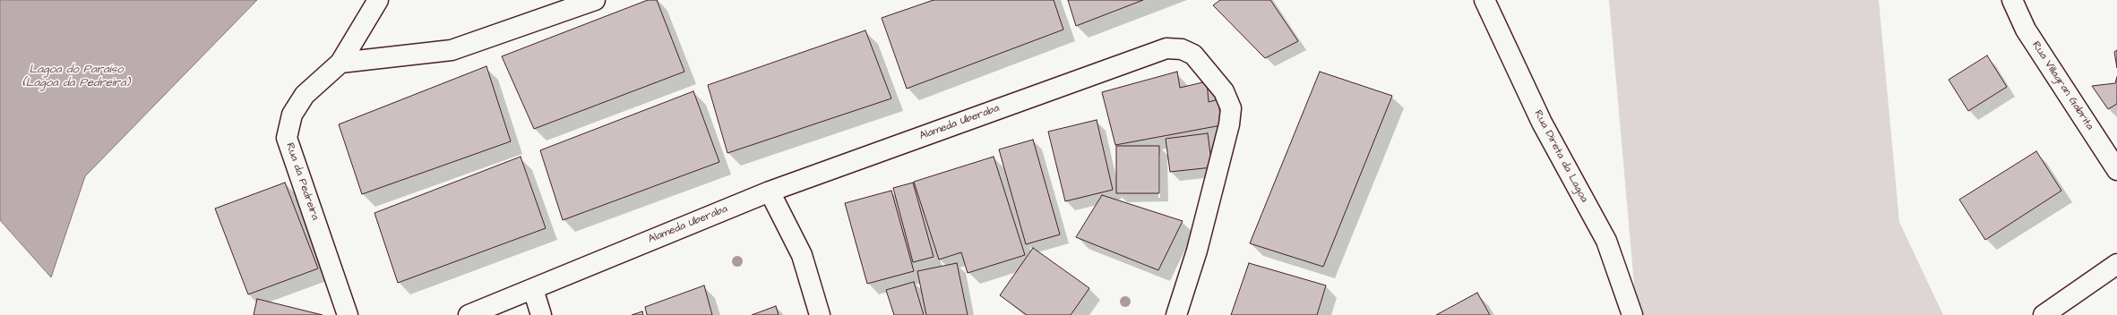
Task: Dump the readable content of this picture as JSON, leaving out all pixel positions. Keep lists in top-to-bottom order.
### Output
{
  "streets": {
    "street": [
      "Rua Villagran Gabrita",
      "Alameda Uberaba",
      "Rua Direta da Lagoa",
      "Rua da Pedreira"
    ]
  },
  "water": ["Lagoa do Paraíso (Lagoa da Pedreira)"]
}
